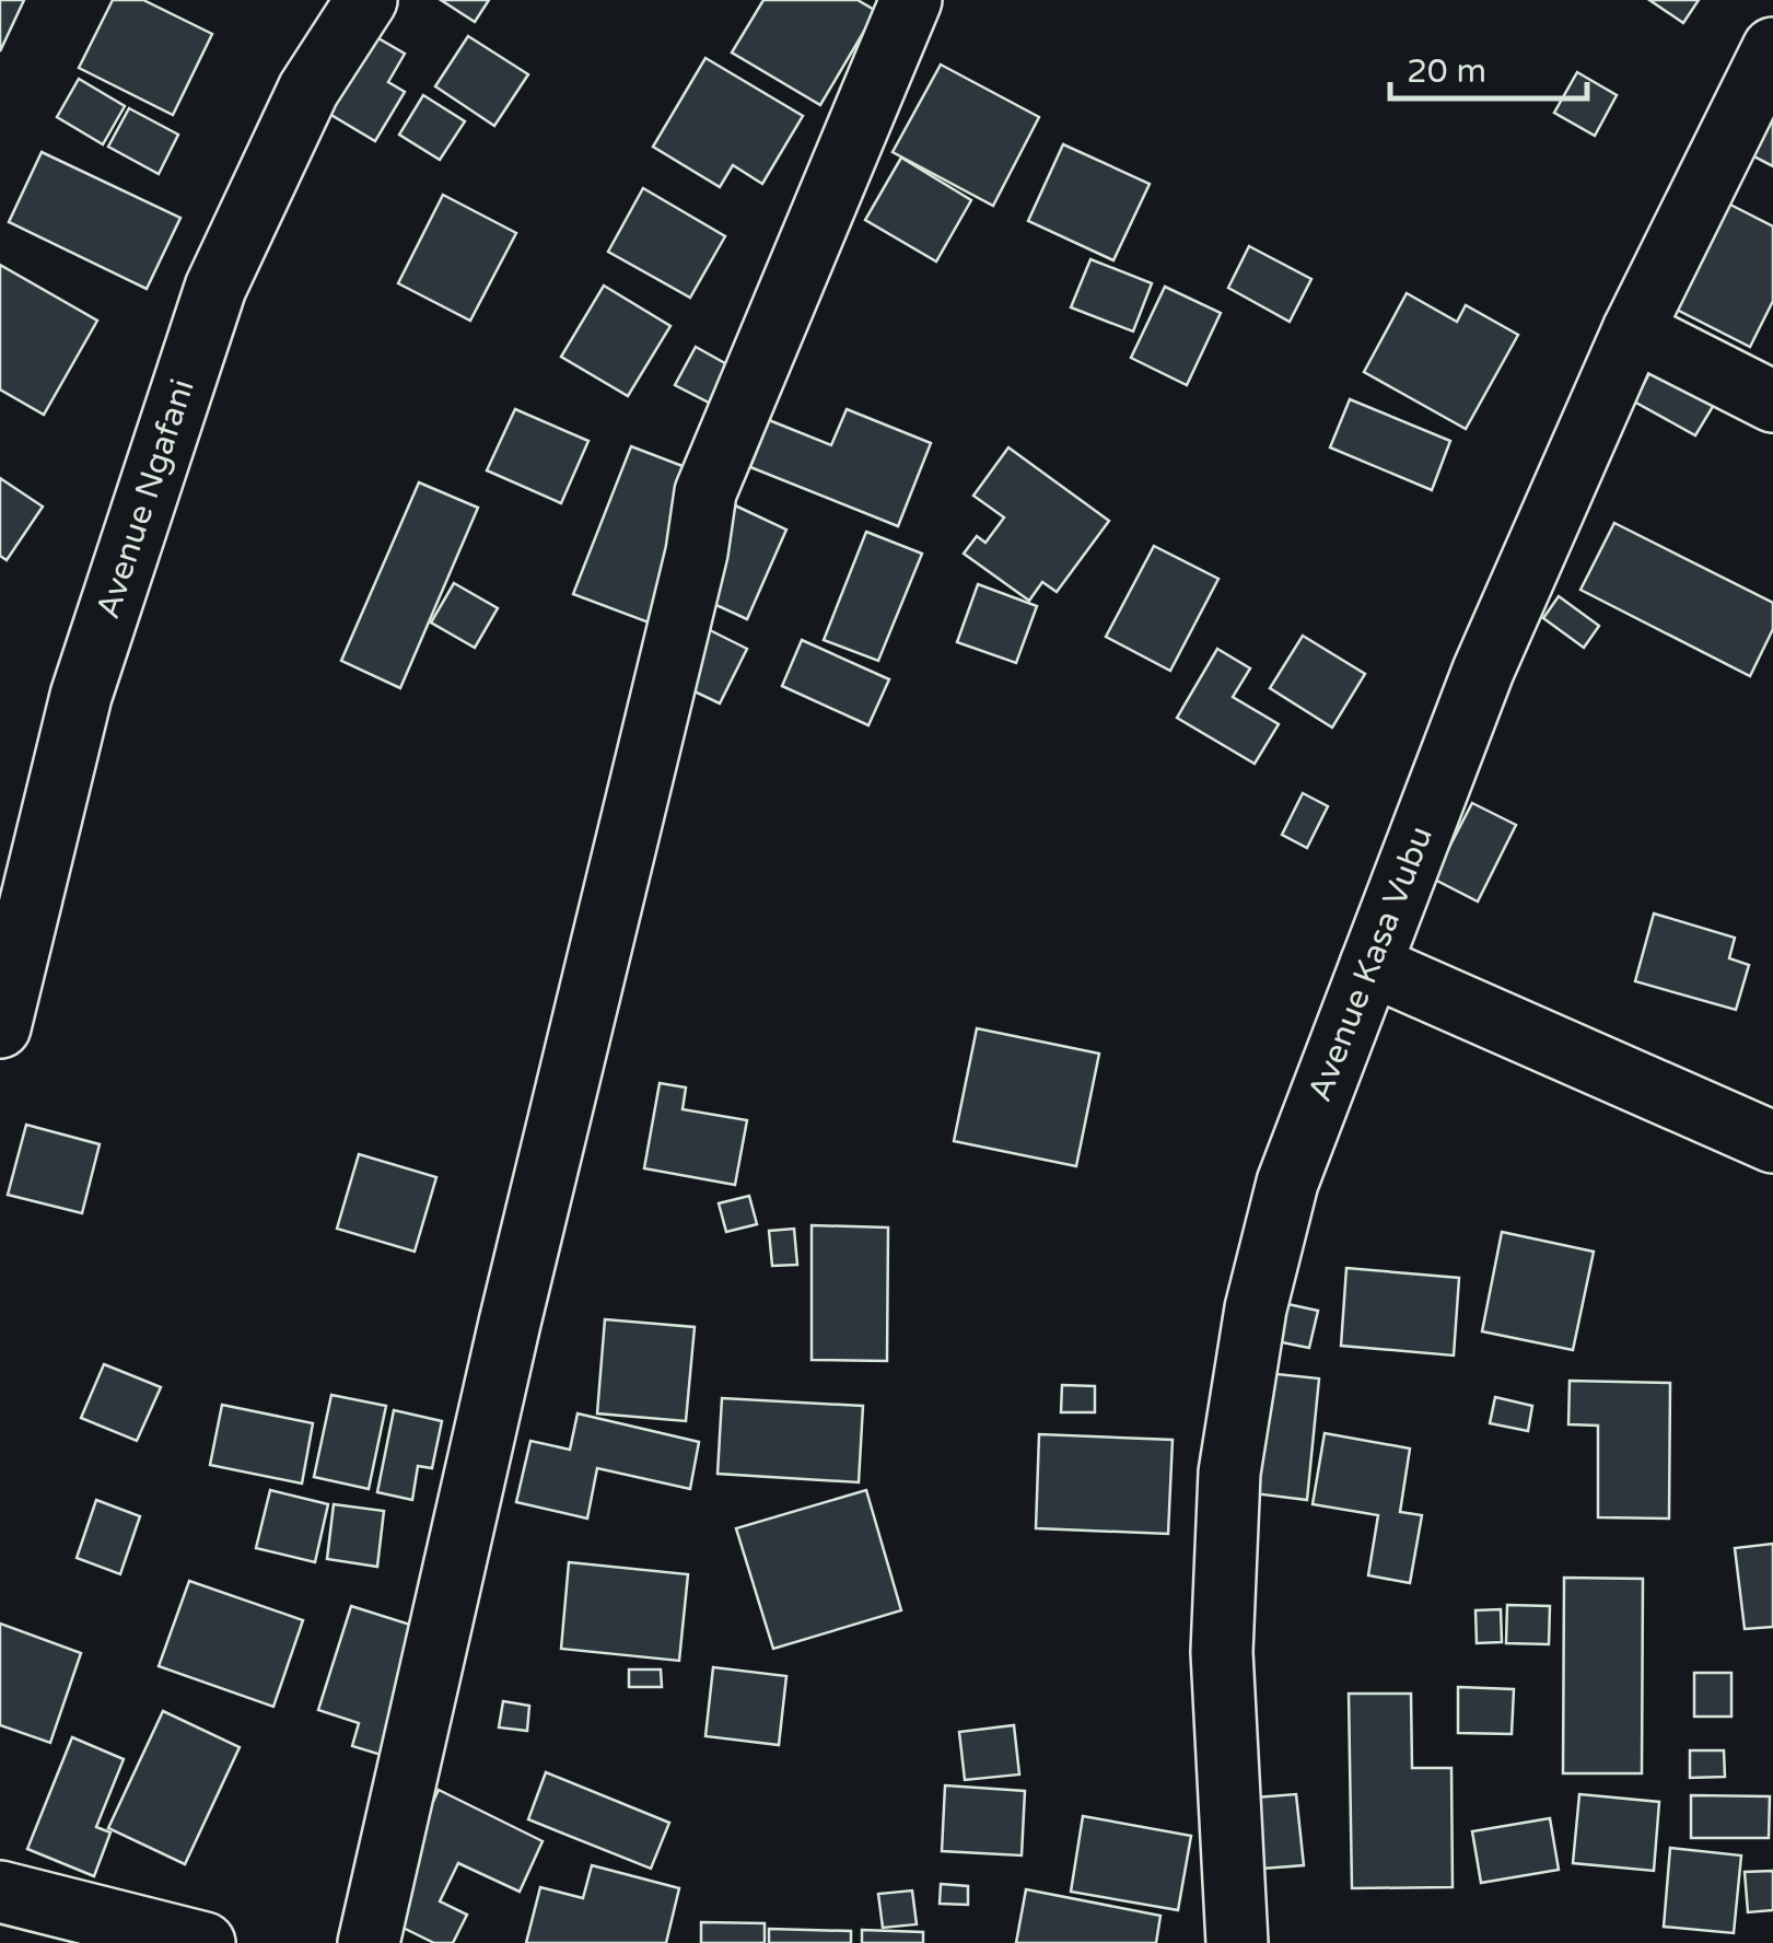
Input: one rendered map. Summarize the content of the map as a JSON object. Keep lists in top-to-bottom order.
{
  "streets": {
    "street": ["Avenue Ngafani", "Avenue Kasa Vubu"]
  },
  "scale_bar": "20 m"
}
